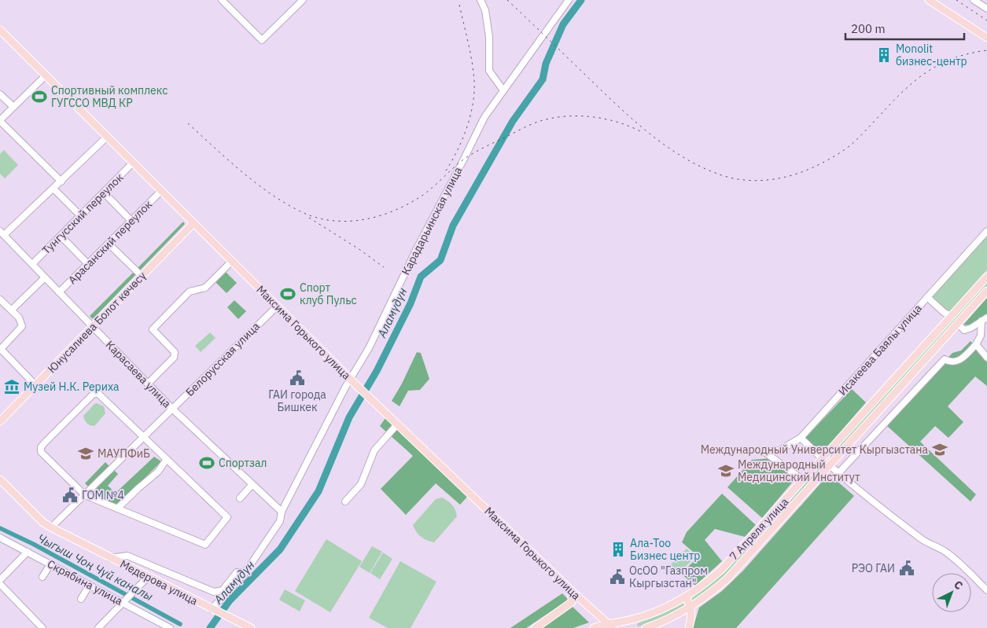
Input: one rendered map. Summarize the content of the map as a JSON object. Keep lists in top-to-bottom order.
{
  "streets": {
    "main road": [
      "Юнусалиева Болот көчөсү",
      "Максима Горького улица",
      "7 Апреля улица",
      "Медерова улица"
    ],
    "street": [
      "Тунгусский переулок",
      "Карадарьинская улица",
      "Арасанский переулок",
      "Исакеева Баялы улица",
      "Белорусская улица",
      "Карасаева улица",
      "Скрябина улица"
    ]
  },
  "crossings": [
    ["Тунгусский переулок", "Максима Горького улица"],
    ["Тунгусский переулок", "Карасаева улица"],
    ["Карадарьинская улица", "Максима Горького улица"],
    ["Карадарьинская улица", "Карасаева улица"],
    ["Карадарьинская улица", "Медерова улица"],
    ["Арасанский переулок", "Максима Горького улица"],
    ["Арасанский переулок", "Карасаева улица"],
    ["Юнусалиева Болот көчөсү", "Максима Горького улица"],
    ["Юнусалиева Болот көчөсү", "Карасаева улица"],
    ["Максима Горького улица", "Белорусская улица"],
    ["Максима Горького улица", "7 Апреля улица"],
    ["Исакеева Баялы улица", "7 Апреля улица"],
    ["Белорусская улица", "Карасаева улица"],
    ["Белорусская улица", "Медерова улица"]
  ],
  "water": ["Аламүдүн", "Чыгыш Чоң Чүй каналы"],
  "places": {
    "building": ["Monolit бизнес-центр", "Ала-Тоо Бизнес центр"],
    "sports": ["Спортивный комплекс ГУГССО МВД КР", "Спорт клуб Пульс", "Спортзал"],
    "public building": [
      "ГАИ города Бишкек",
      "ГОМ №4",
      "РЭО ГАИ",
      "ОсОО \"Газпром Кыргызстан\""
    ],
    "museum": ["Музей Н.К. Рериха"],
    "school or university": ["Международный Университет Кыргызстана", "МАУПФиБ", "Международный Медицинский Институт"]
  },
  "scale_bar": "200 m",
  "north": "top right"
}
